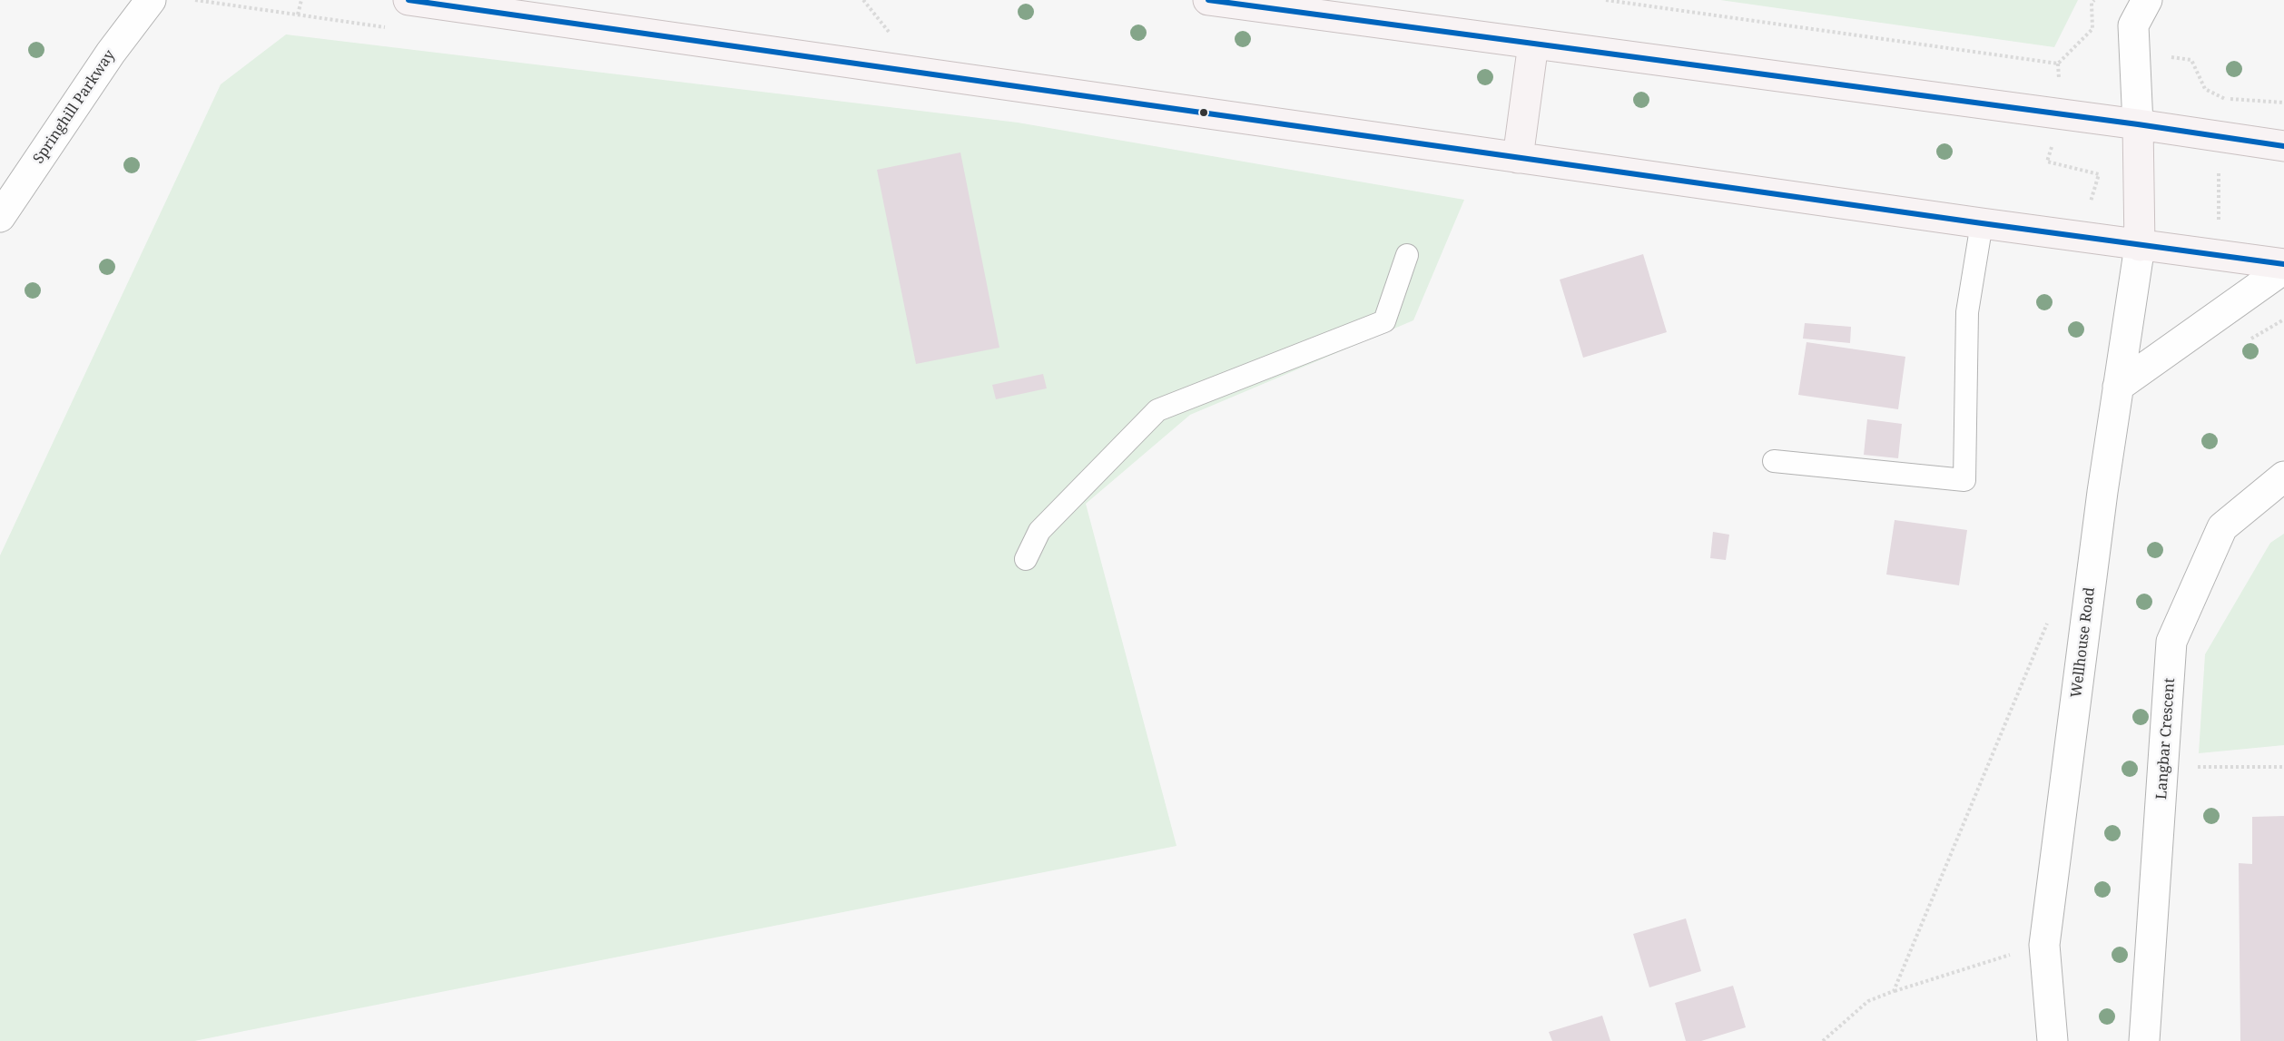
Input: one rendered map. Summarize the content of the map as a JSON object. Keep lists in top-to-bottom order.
{
  "streets": {
    "street": ["Springhill Parkway", "Wellhouse Road", "Langbar Crescent"]
  }
}
